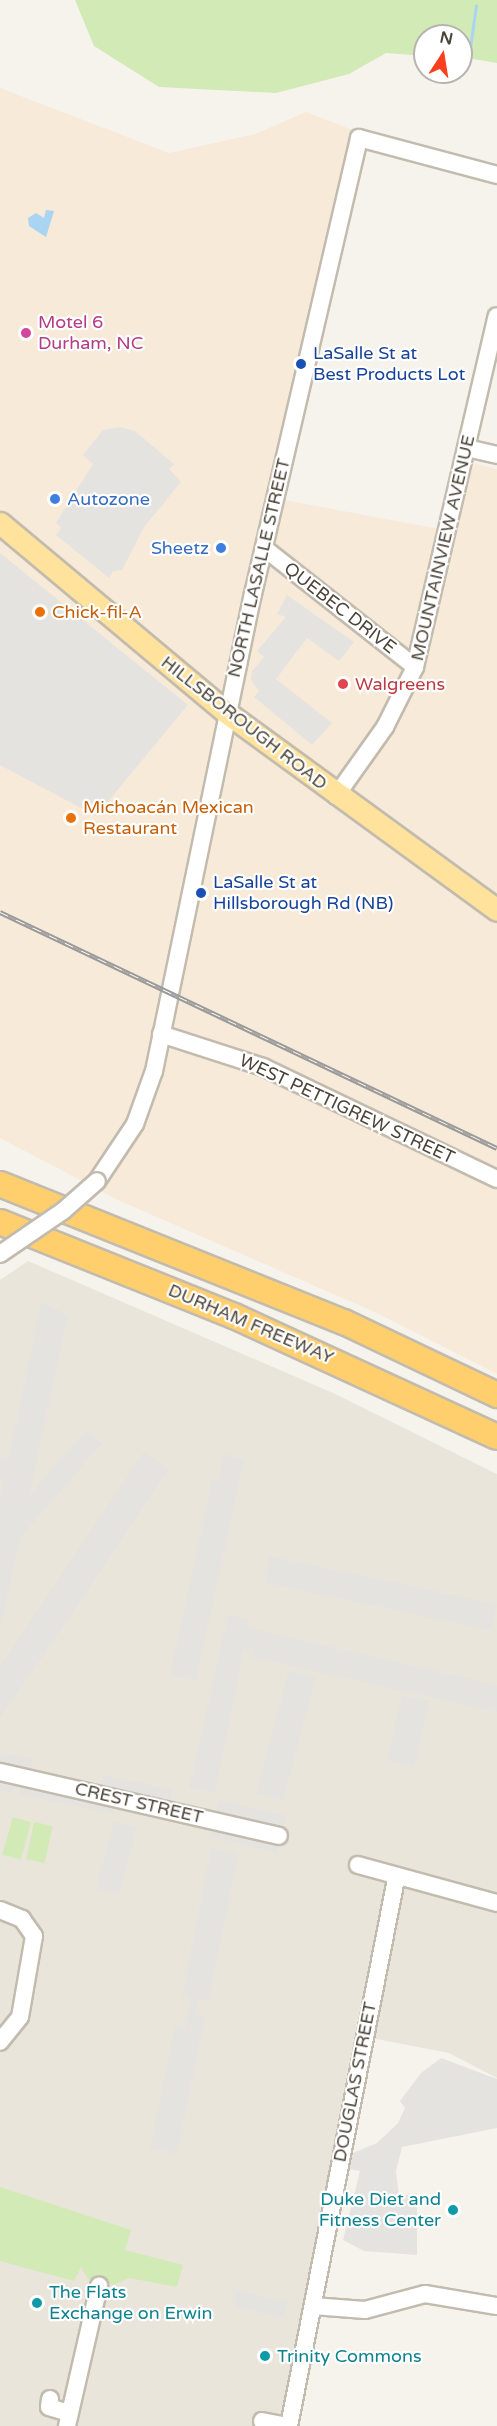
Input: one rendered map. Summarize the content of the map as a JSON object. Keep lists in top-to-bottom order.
{
  "streets": {
    "highway": ["DURHAM FREEWAY"],
    "main road": ["HILLSBOROUGH ROAD"],
    "street": [
      "MOUNTAINVIEW AVENUE",
      "NORTH LASALLE STREET",
      "QUEBEC DRIVE",
      "WEST PETTIGREW STREET",
      "CREST STREET",
      "DOUGLAS STREET"
    ]
  },
  "crossings": [
    ["MOUNTAINVIEW AVENUE", "QUEBEC DRIVE"],
    ["MOUNTAINVIEW AVENUE", "HILLSBOROUGH ROAD"],
    ["NORTH LASALLE STREET", "QUEBEC DRIVE"],
    ["NORTH LASALLE STREET", "HILLSBOROUGH ROAD"],
    ["NORTH LASALLE STREET", "WEST PETTIGREW STREET"]
  ],
  "places": [
    "Motel 6 Durham, NC",
    "LaSalle St at Best Products Lot",
    "Autozone",
    "Sheetz",
    "Chick-fil-A",
    "Walgreens",
    "Michoacán Mexican Restaurant",
    "LaSalle St at Hillsborough Rd (NB)",
    "Duke Diet and Fitness Center",
    "The Flats Exchange on Erwin",
    "Trinity Commons"
  ],
  "north": "top"
}
